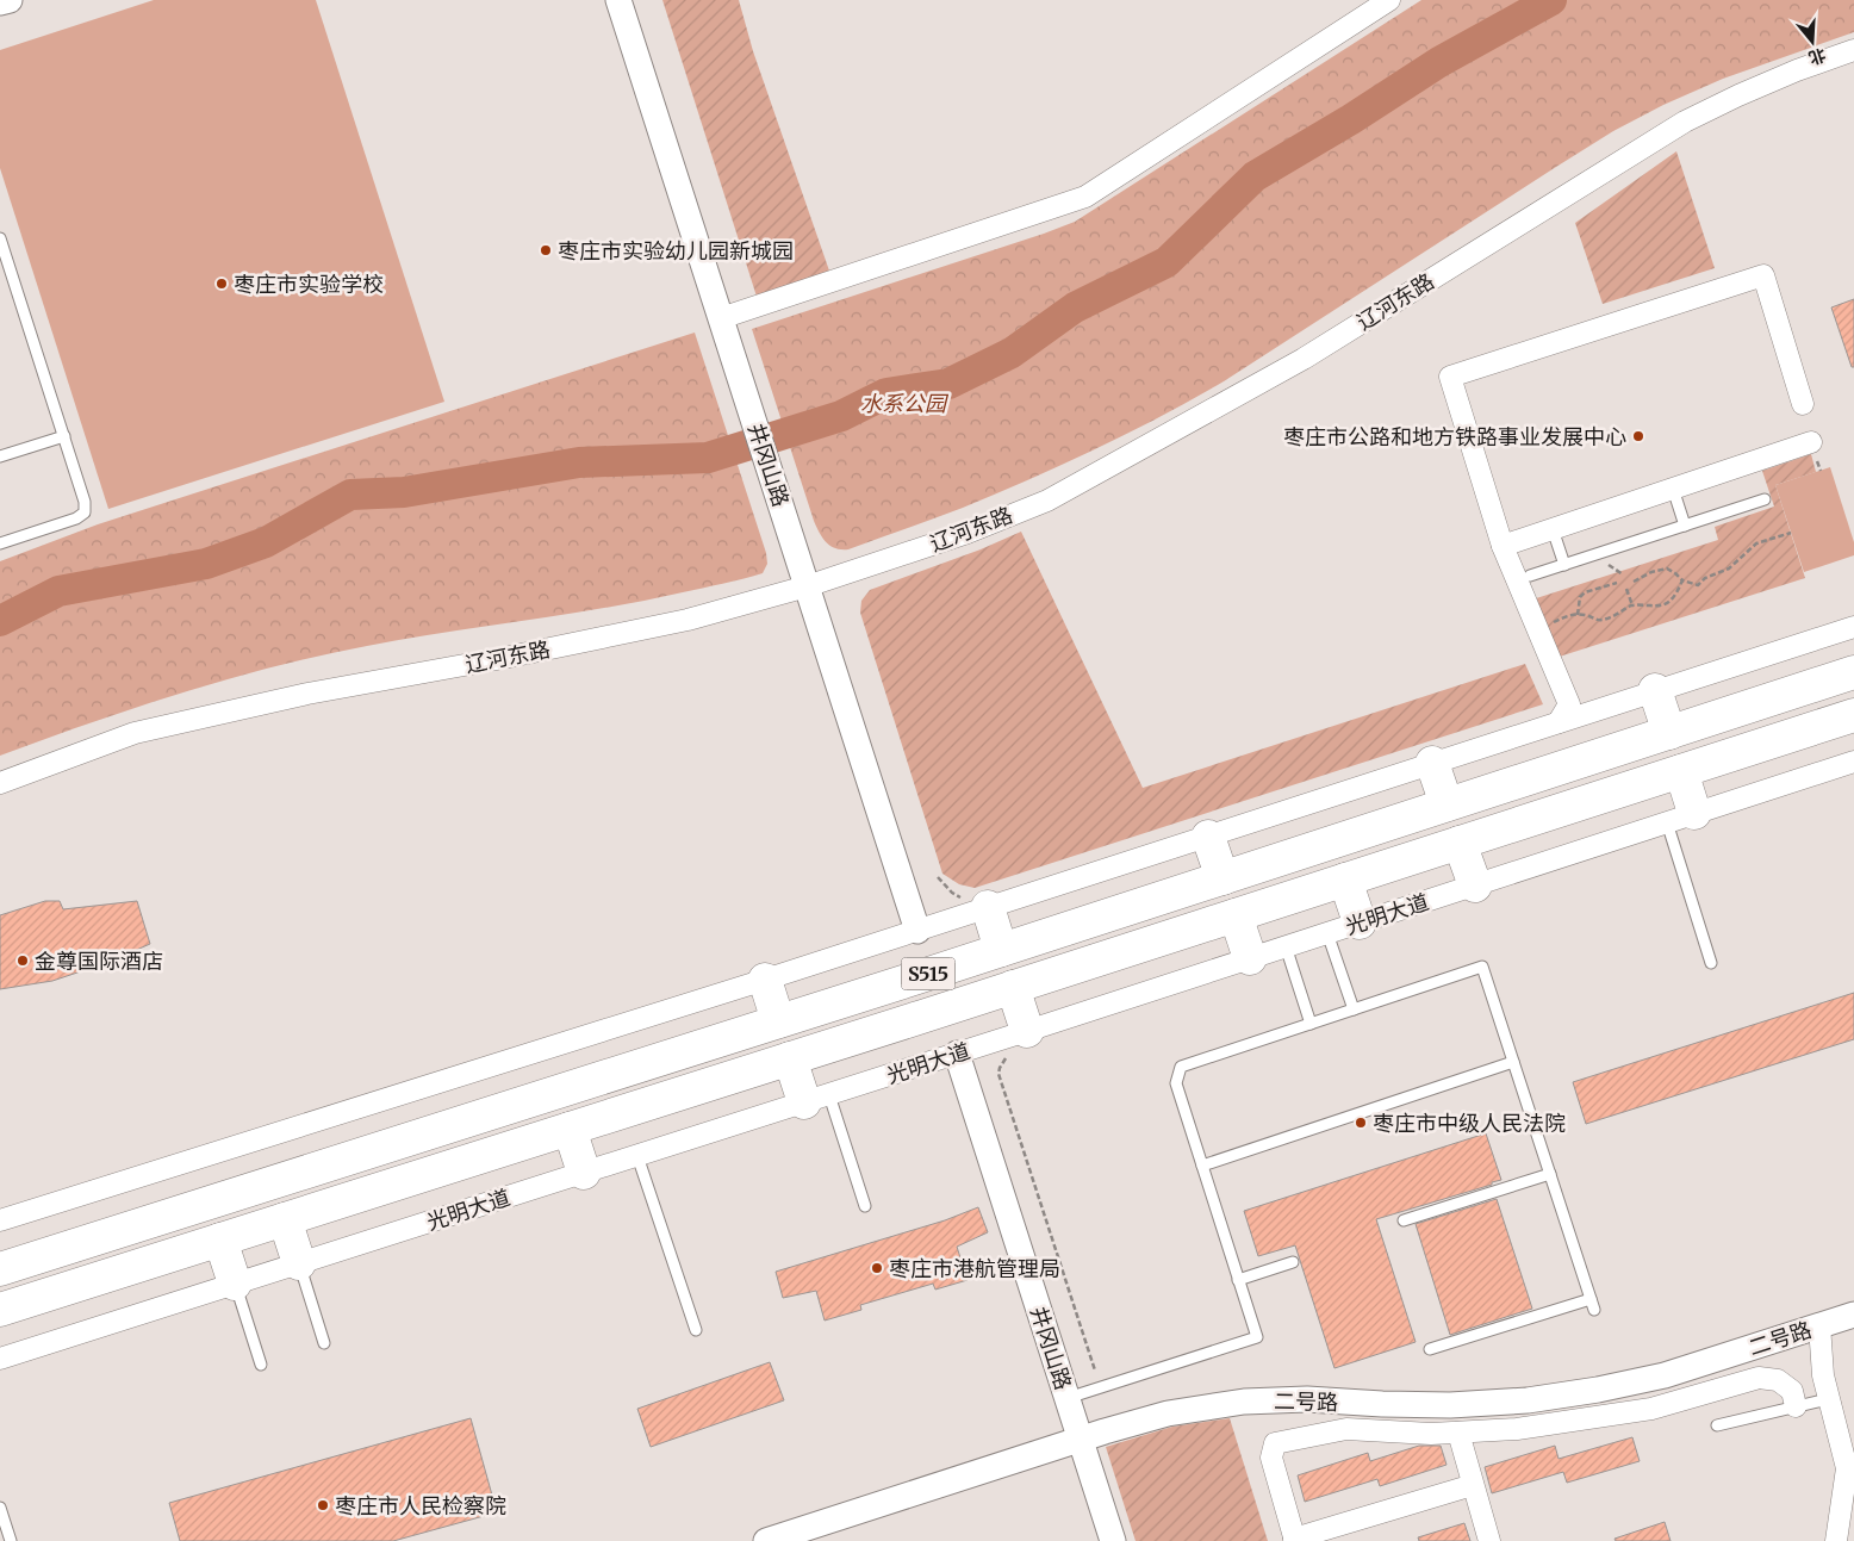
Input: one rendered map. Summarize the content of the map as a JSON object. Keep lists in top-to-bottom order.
{
  "streets": {
    "main road": ["S515"],
    "street": [
      "辽河东路",
      "井冈山路",
      "光明大道",
      "二号路"
    ]
  },
  "crossings": [
    ["辽河东路", "井冈山路"],
    ["井冈山路", "光明大道"],
    ["井冈山路", "S515"],
    ["井冈山路", "二号路"]
  ],
  "parks": ["水系公园"],
  "places": [
    "枣庄市实验幼儿园新城园",
    "枣庄市实验学校",
    "枣庄市公路和地方铁路事业发展中心",
    "金尊国际酒店",
    "枣庄市中级人民法院",
    "枣庄市港航管理局",
    "枣庄市人民检察院"
  ],
  "north": "bottom"
}
